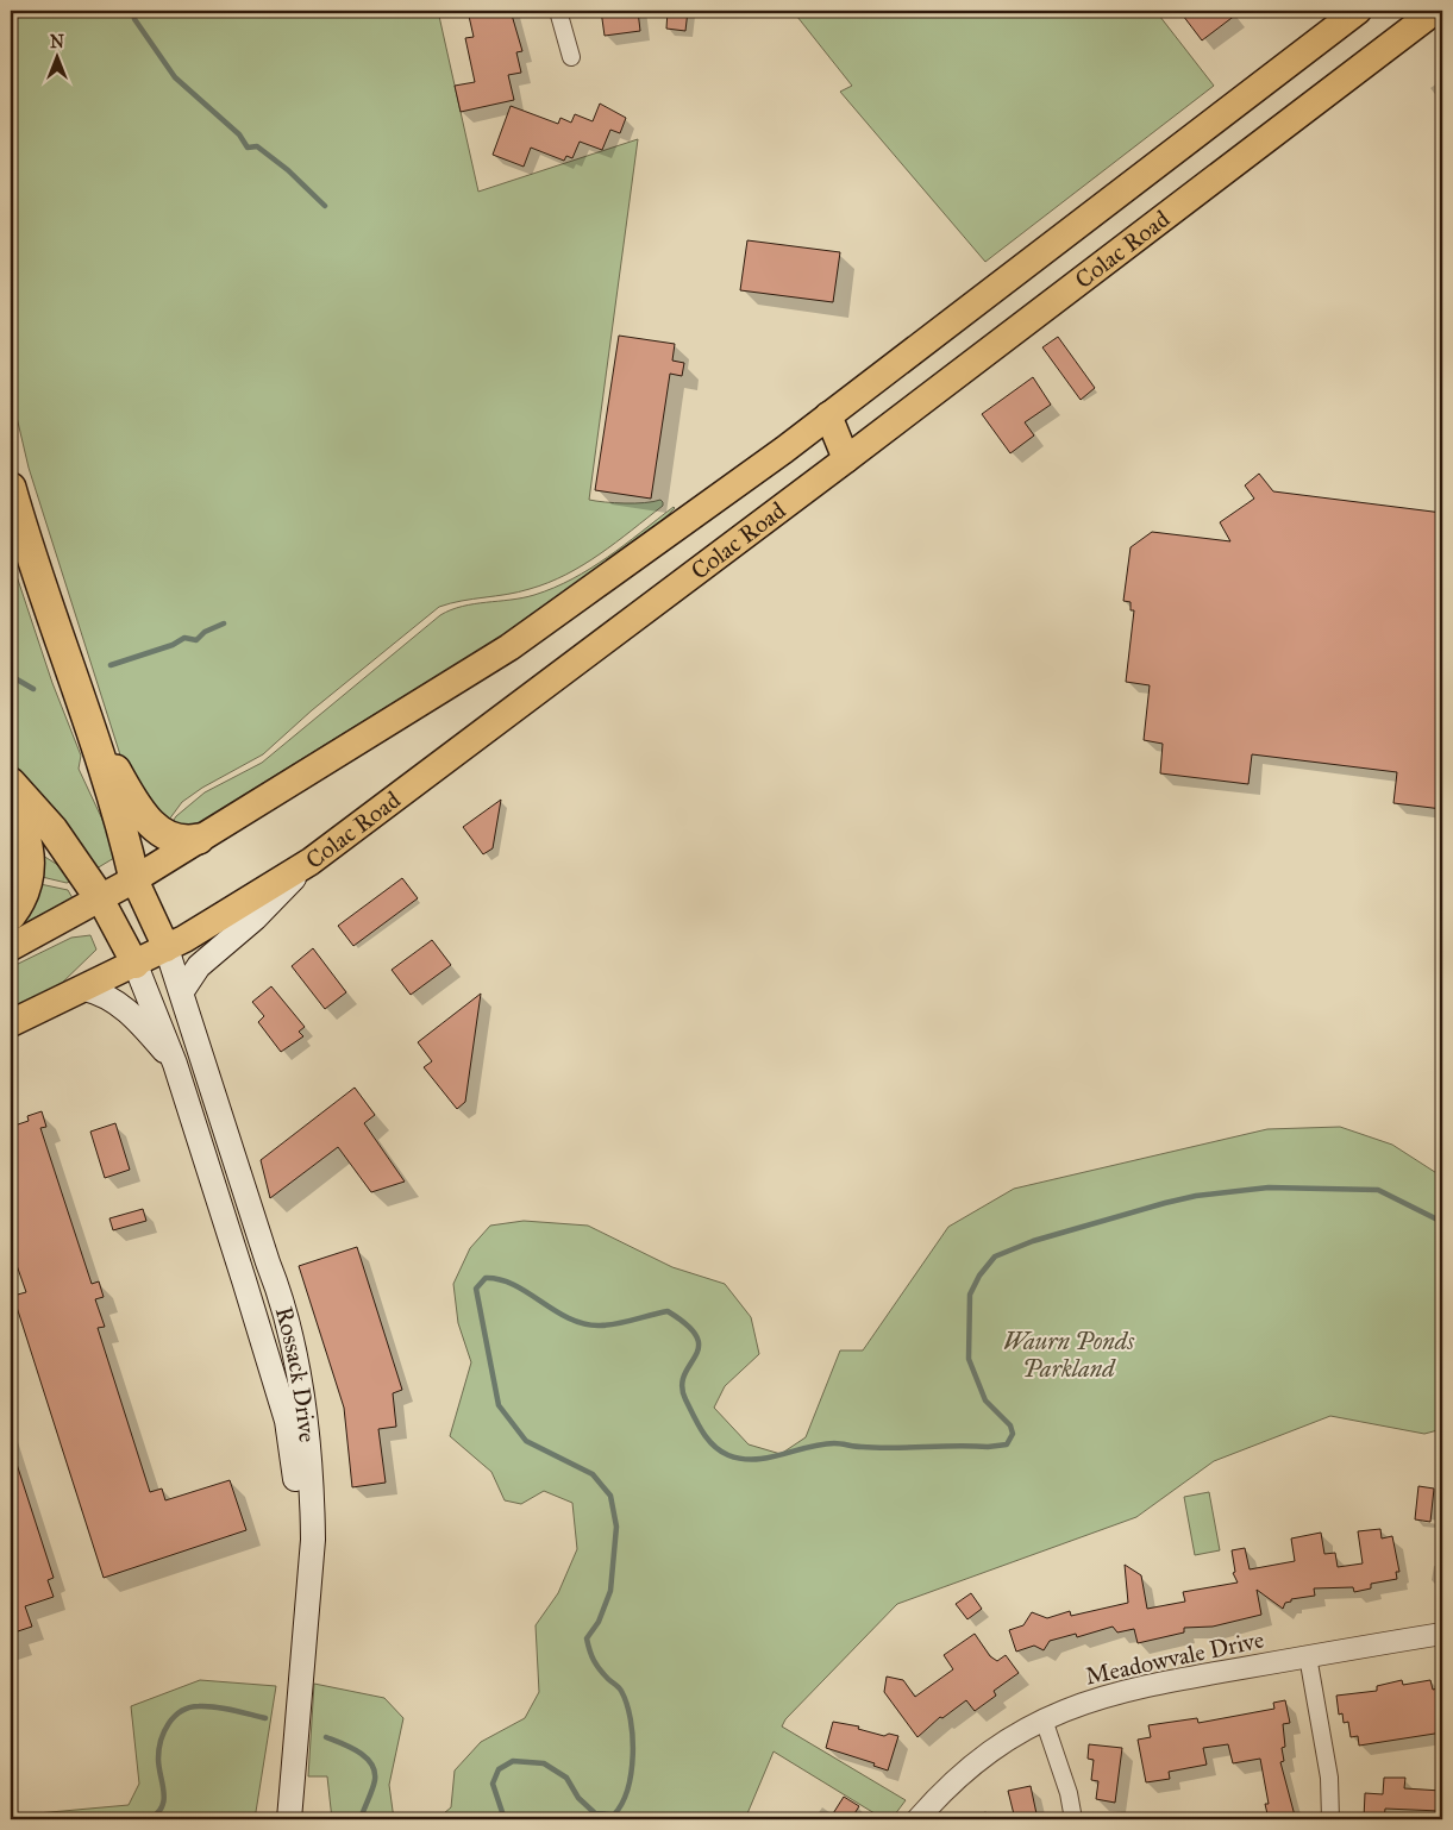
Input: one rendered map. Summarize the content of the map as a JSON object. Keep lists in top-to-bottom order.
{
  "streets": {
    "highway": ["Colac Road"],
    "main road": ["Rossack Drive"],
    "street": ["Meadowvale Drive"]
  },
  "crossings": [
    ["Colac Road", "Rossack Drive"]
  ],
  "parks": ["Waurn Ponds Parkland"],
  "north": "top"
}
